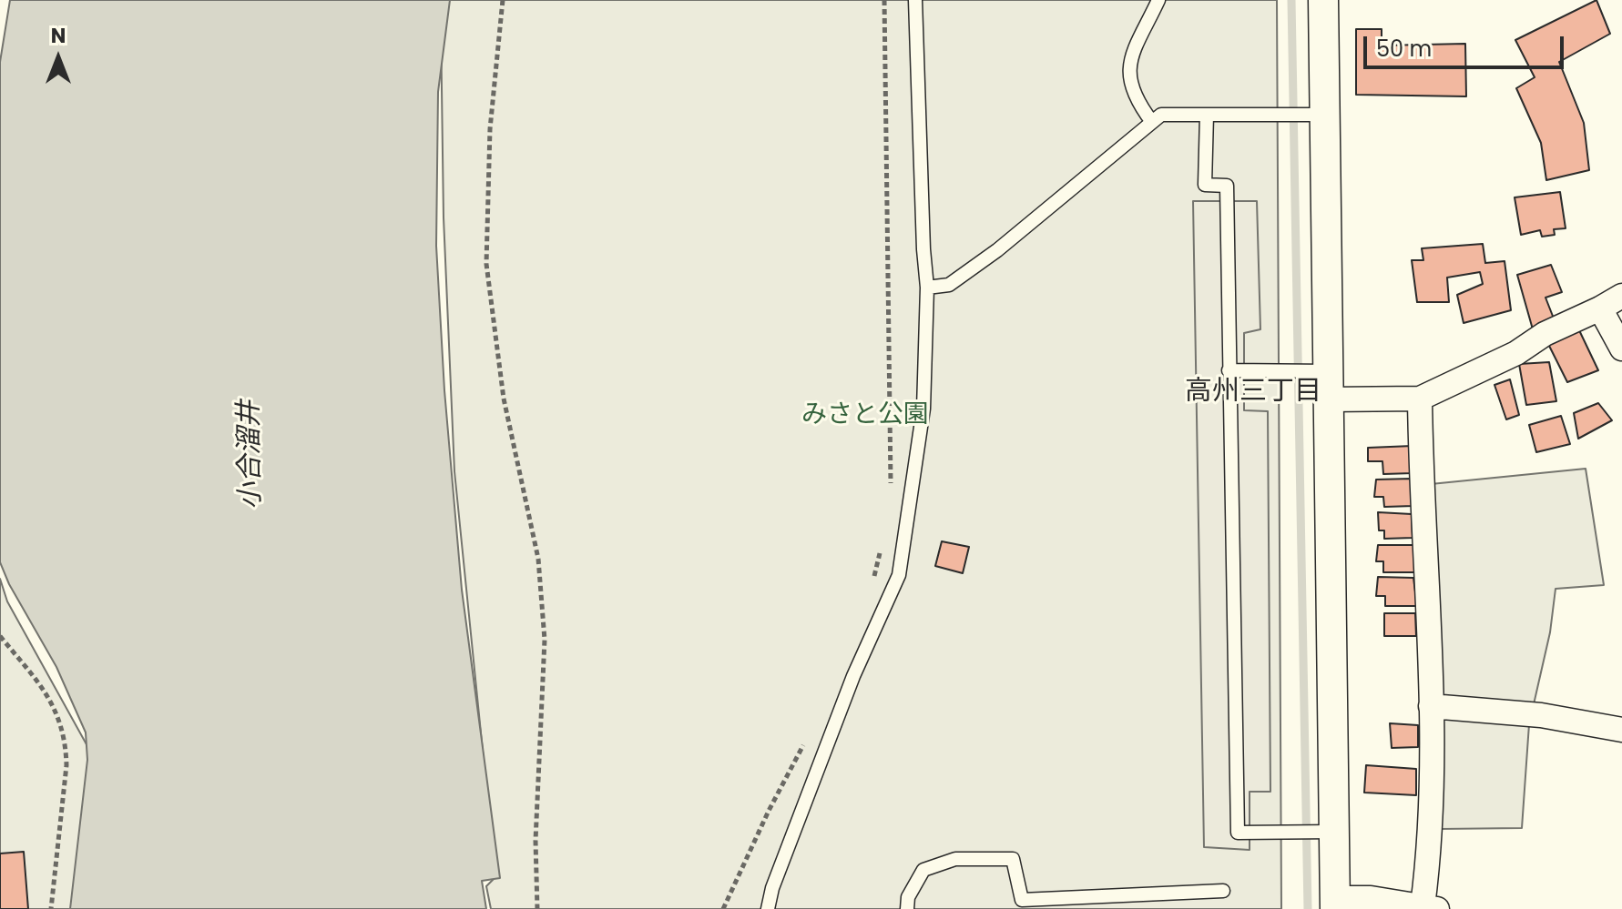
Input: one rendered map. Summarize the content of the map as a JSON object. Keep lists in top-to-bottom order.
{
  "districts": ["高州三丁目"],
  "water": ["小合溜井"],
  "parks": ["みさと公園"],
  "scale_bar": "50 m",
  "north": "top"
}
